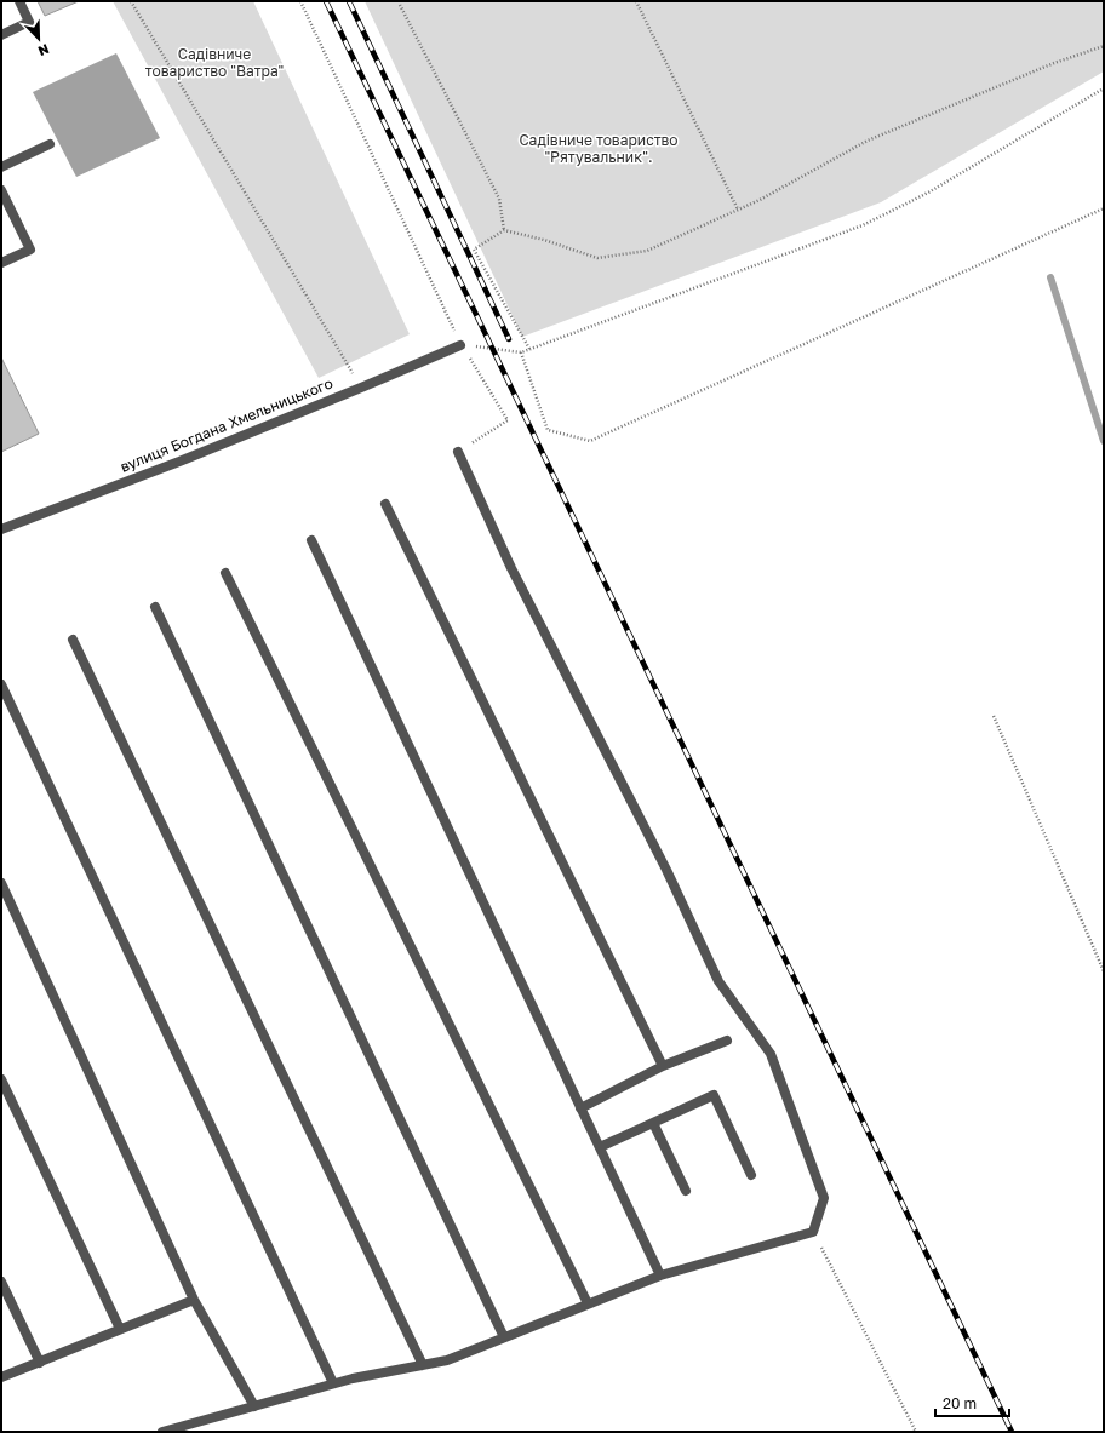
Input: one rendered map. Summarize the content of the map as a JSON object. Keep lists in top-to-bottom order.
{
  "streets": {
    "lane": ["вулиця Богдана Хмельницького"]
  },
  "parks": ["Садівниче товариство \"Ватра\"", "Садівниче товариство \"Рятувальник\"."],
  "scale_bar": "20 m",
  "north": "bottom right"
}
